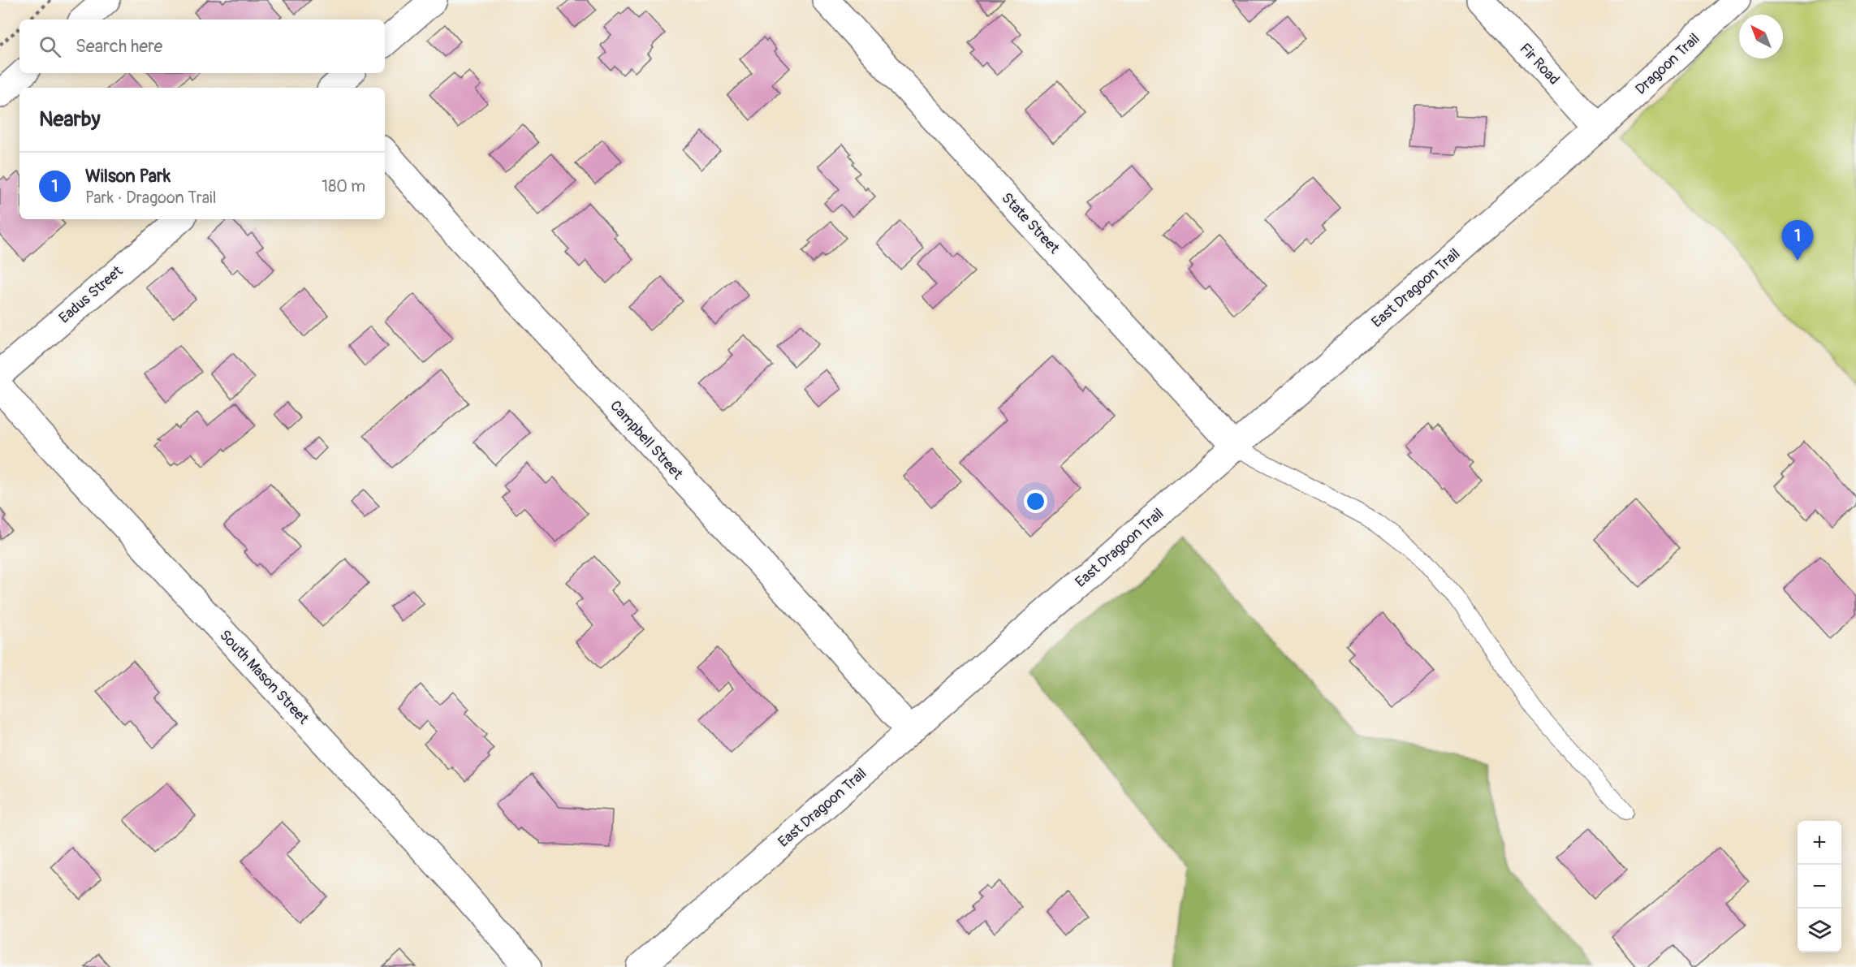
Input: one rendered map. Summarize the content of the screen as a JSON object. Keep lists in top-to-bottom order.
{
  "streets": {
    "street": [
      "Fir Road",
      "Dragoon Trail",
      "State Street",
      "East Dragoon Trail",
      "Eadus Street",
      "Campbell Street",
      "South Mason Street"
    ]
  },
  "crossings": [
    ["Fir Road", "Dragoon Trail"],
    ["Fir Road", "East Dragoon Trail"],
    ["Dragoon Trail", "East Dragoon Trail"],
    ["State Street", "East Dragoon Trail"],
    ["East Dragoon Trail", "Campbell Street"]
  ],
  "north": "top left",
  "page": {
    "search": "Search here",
    "heading": "Nearby",
    "list": [
      {
        "mark": "1",
        "name": "Wilson Park",
        "note": "Park · Dragoon Trail",
        "value": "180 m"
      }
    ],
    "pins": "1",
    "map_buttons": ["+", "−"]
  }
}
